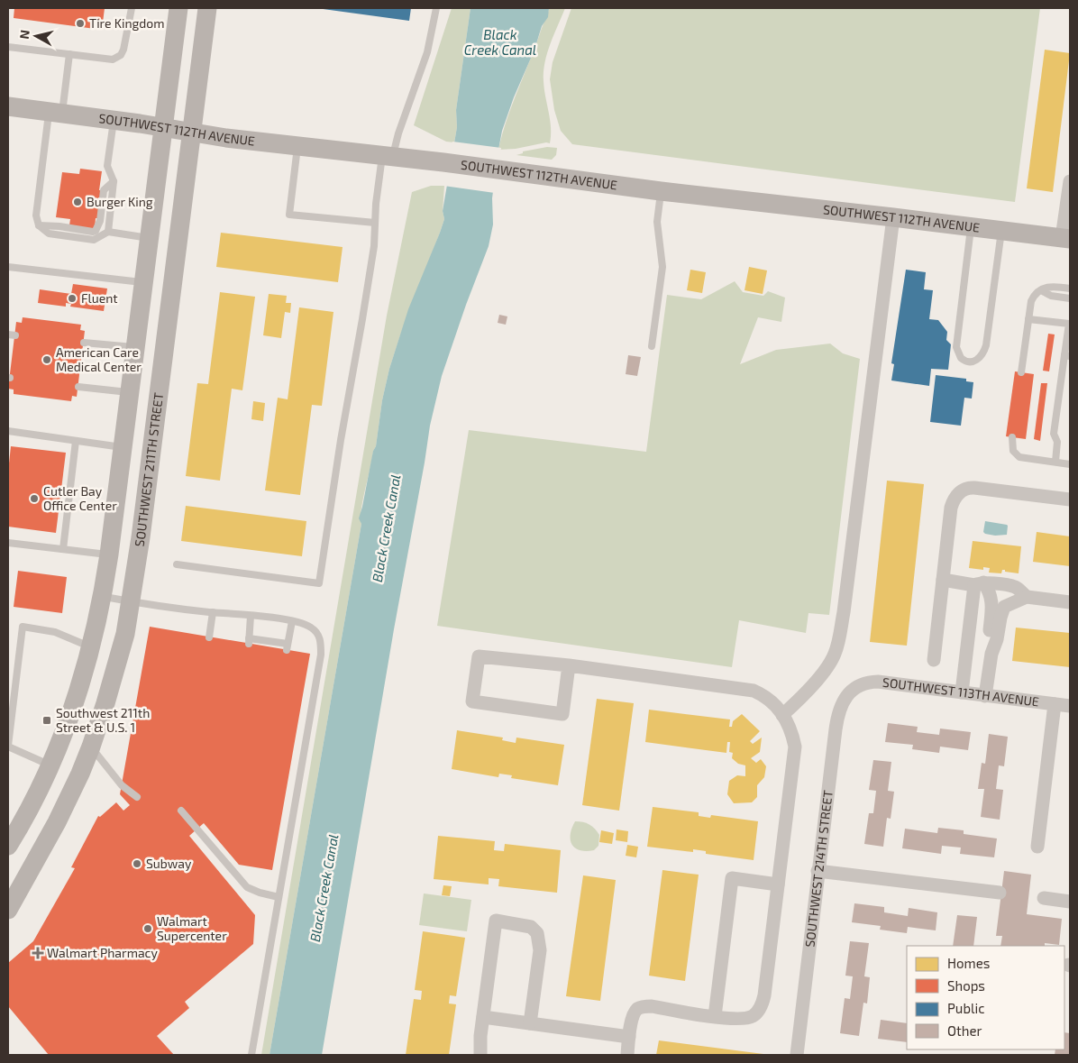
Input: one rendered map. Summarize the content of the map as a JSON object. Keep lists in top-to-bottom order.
{
  "streets": {
    "main road": ["SOUTHWEST 112TH AVENUE", "SOUTHWEST 211TH STREET"],
    "street": ["SOUTHWEST 113TH AVENUE", "SOUTHWEST 214TH STREET"]
  },
  "crossings": [
    ["SOUTHWEST 112TH AVENUE", "SOUTHWEST 211TH STREET"],
    ["SOUTHWEST 113TH AVENUE", "SOUTHWEST 214TH STREET"]
  ],
  "water": ["Black Creek Canal"],
  "places": {
    "other": [
      "Tire Kingdom",
      "Burger King",
      "Fluent",
      "American Care Medical Center",
      "Cutler Bay Office Center",
      "Subway",
      "Walmart Supercenter"
    ],
    "transit": ["Southwest 211th Street & U.S. 1"],
    "health": ["Walmart Pharmacy"]
  },
  "legend": [
    "Homes",
    "Shops",
    "Public",
    "Other"
  ],
  "north": "left"
}
